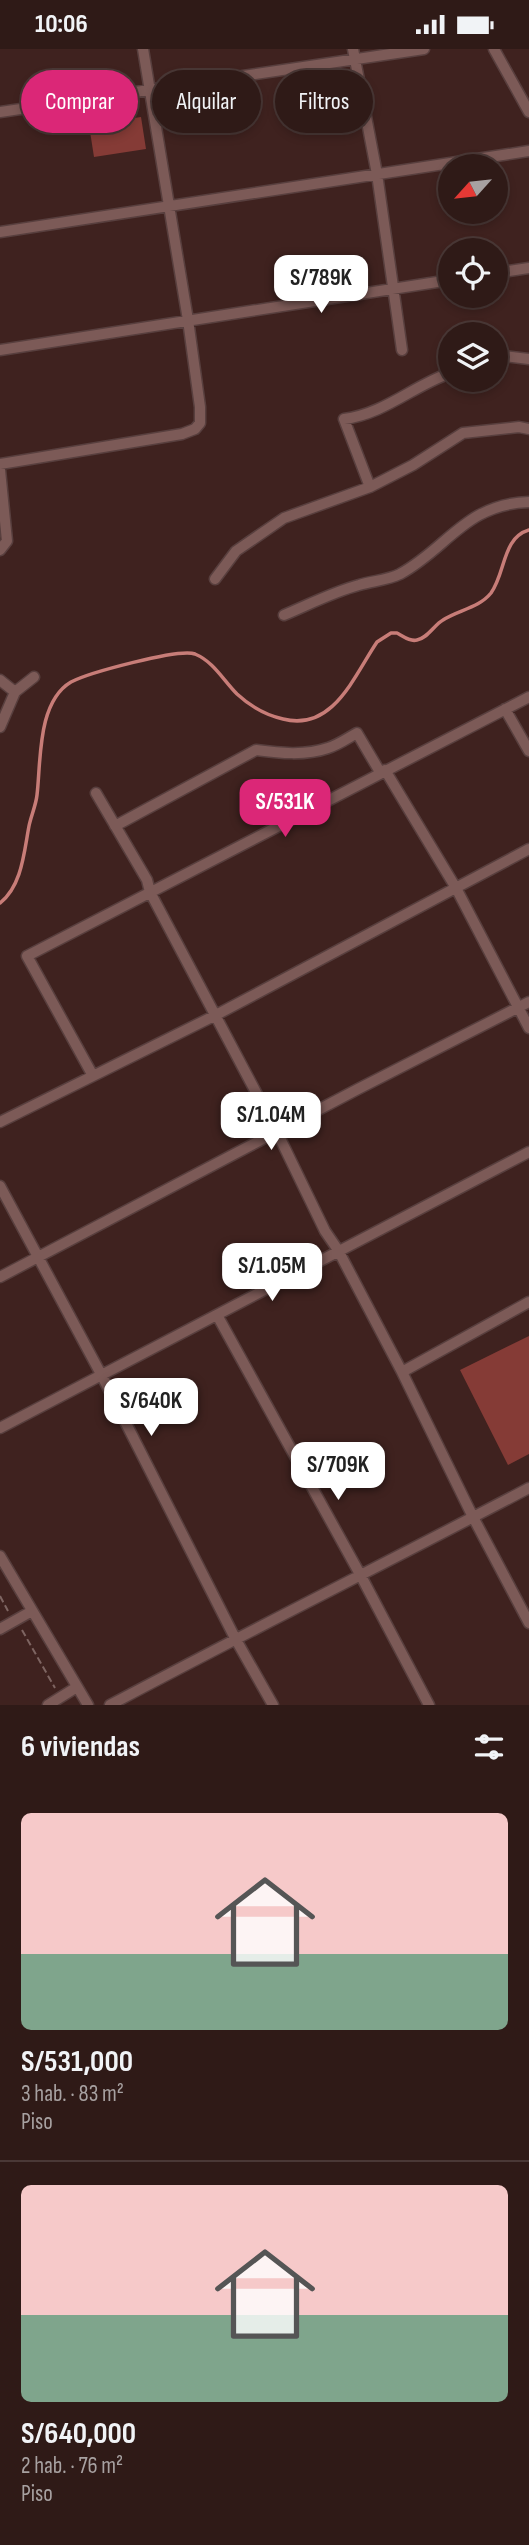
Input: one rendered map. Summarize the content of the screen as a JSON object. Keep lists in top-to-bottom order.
{
  "north": "bottom left",
  "page": {
    "status": "10:06",
    "chip": ["Comprar", "Alquilar", "Filtros"],
    "price": [
      "S/789K",
      "S/531K",
      "S/1.04M",
      "S/1.05M",
      "S/640K",
      "S/709K"
    ],
    "heading": "6 viviendas",
    "list": [
      {
        "name": "S/531,000",
        "note": "3 hab. · 83 m² · Piso"
      },
      {
        "name": "S/640,000",
        "note": "2 hab. · 76 m² · Piso"
      }
    ]
  }
}
